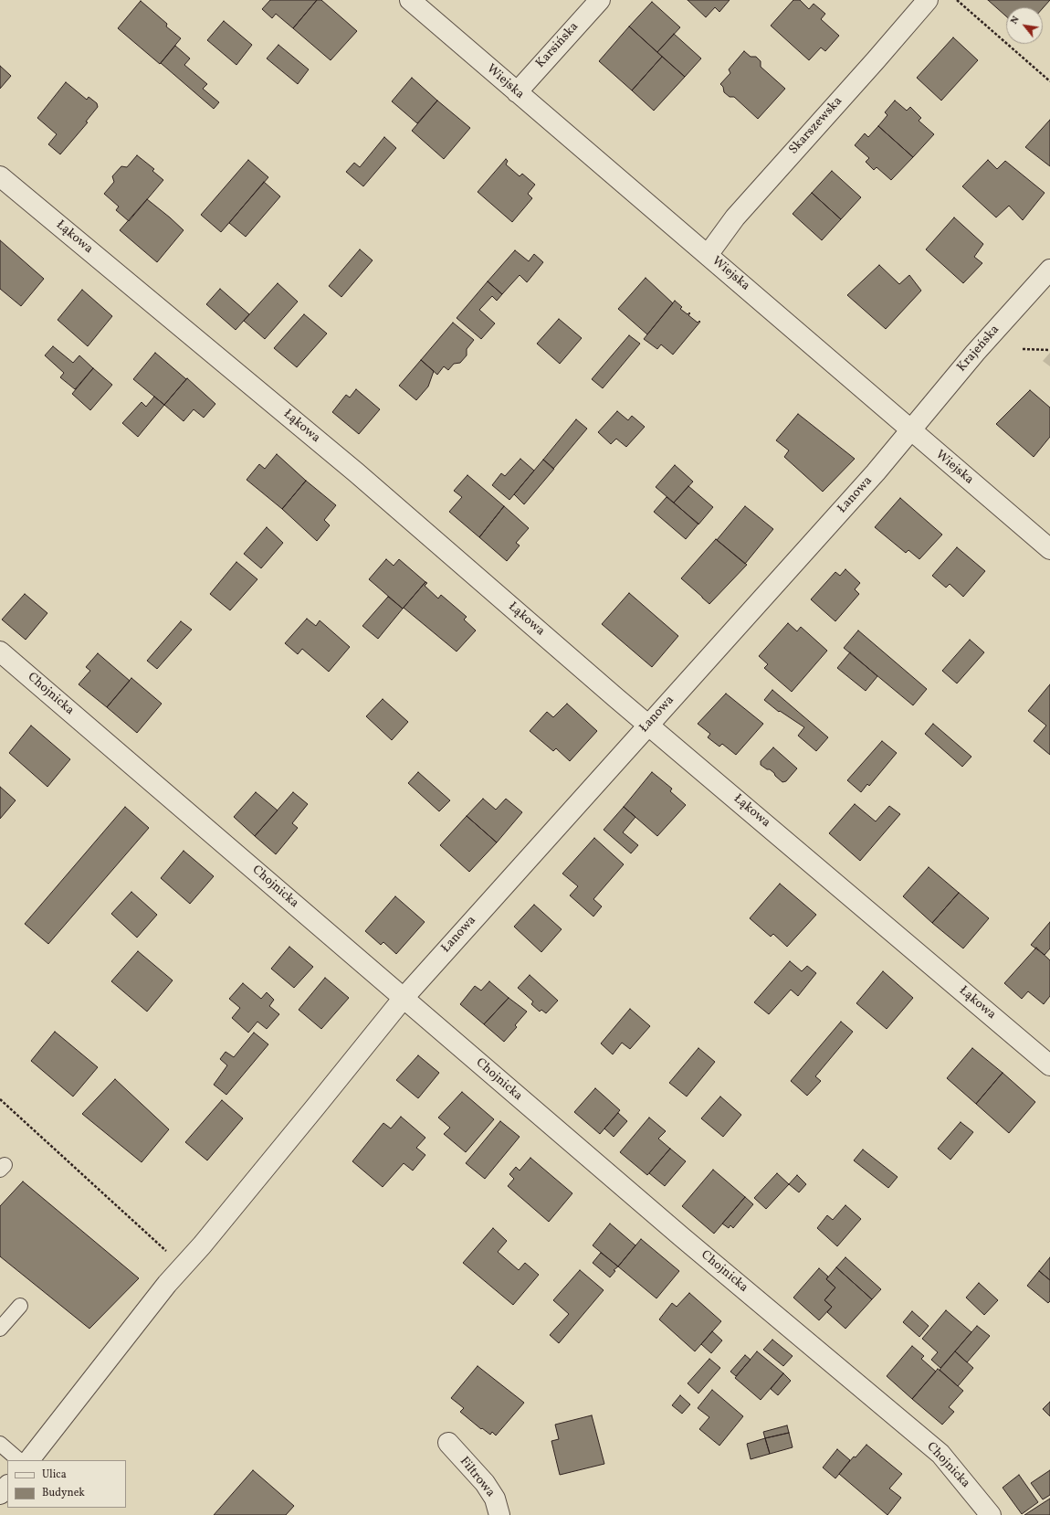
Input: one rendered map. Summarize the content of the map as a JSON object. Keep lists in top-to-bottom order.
{
  "streets": {
    "street": [
      "Karsińska",
      "Wiejska",
      "Skarszewska",
      "Łąkowa",
      "Krajeńska",
      "Łanowa",
      "Chojnicka",
      "Filtrowa"
    ]
  },
  "crossings": [
    ["Karsińska", "Wiejska"],
    ["Wiejska", "Skarszewska"],
    ["Wiejska", "Krajeńska"],
    ["Wiejska", "Łanowa"],
    ["Łąkowa", "Łanowa"],
    ["Krajeńska", "Łanowa"],
    ["Łanowa", "Chojnicka"]
  ],
  "legend": ["Ulica", "Budynek"],
  "north": "top left"
}
